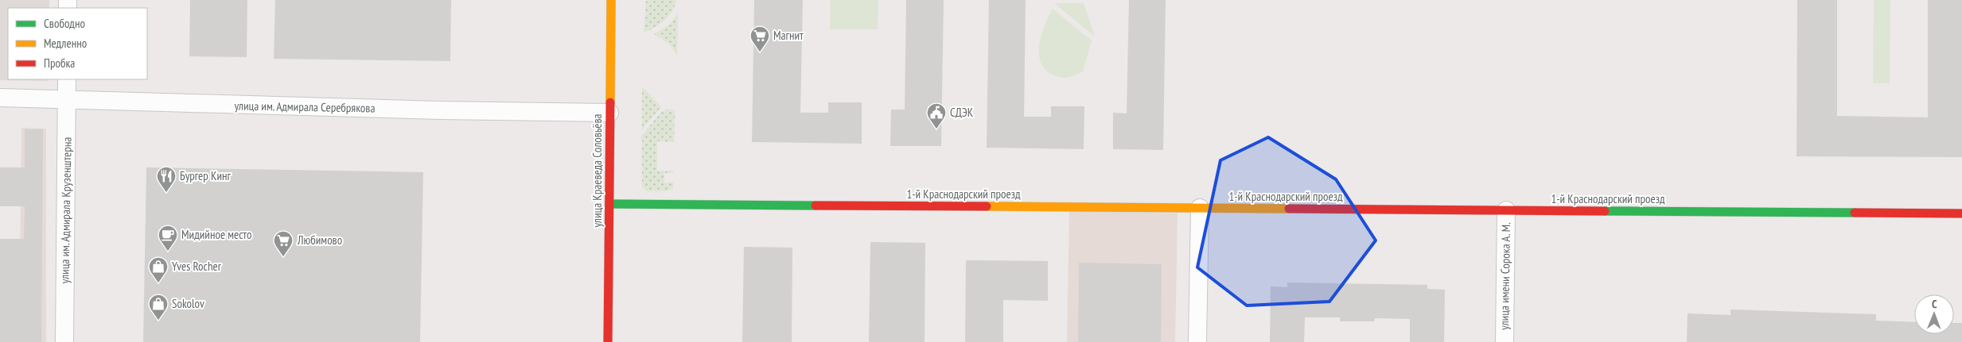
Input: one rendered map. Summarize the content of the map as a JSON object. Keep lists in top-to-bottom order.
{
  "streets": {
    "street": [
      "улица им. Адмирала Серебрякова",
      "улица Краеведа Соловьёва",
      "1-й Краснодарский проезд",
      "улица им. Адмирала Крузенштерна",
      "улица имени Сорока А. М."
    ]
  },
  "crossings": [
    ["улица им. Адмирала Серебрякова", "улица Краеведа Соловьёва"],
    ["улица им. Адмирала Серебрякова", "улица им. Адмирала Крузенштерна"],
    ["улица Краеведа Соловьёва", "1-й Краснодарский проезд"],
    ["1-й Краснодарский проезд", "улица имени Сорока А. М."]
  ],
  "places": {
    "supermarket": ["Магнит", "Любимово"],
    "public building": ["СДЭК"],
    "restaurant": ["Бургер Кинг"],
    "cafe": ["Мидийное место"],
    "shop": ["Yves Rocher", "Sokolov"]
  },
  "legend": ["Свободно", "Медленно", "Пробка"],
  "north": "top"
}
